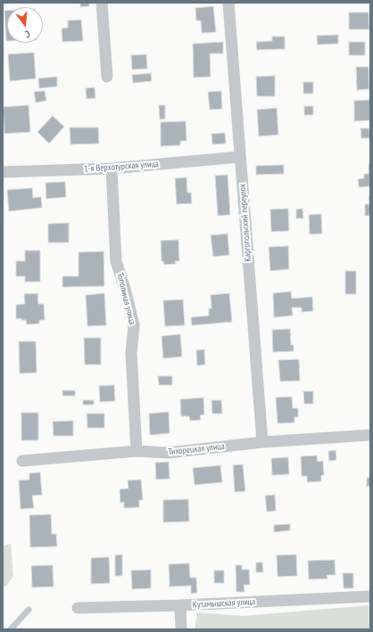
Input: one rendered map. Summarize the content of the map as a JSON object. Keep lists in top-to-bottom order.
{
  "streets": {
    "street": [
      "1-я Верхотурская улица",
      "Каргопольский переулок",
      "Тополиная улица",
      "Тихорецкая улица",
      "Кутамышская улица"
    ]
  },
  "crossings": [
    ["1-я Верхотурская улица", "Каргопольский переулок"],
    ["1-я Верхотурская улица", "Тополиная улица"],
    ["Каргопольский переулок", "Тихорецкая улица"],
    ["Тополиная улица", "Тихорецкая улица"]
  ],
  "north": "bottom"
}
